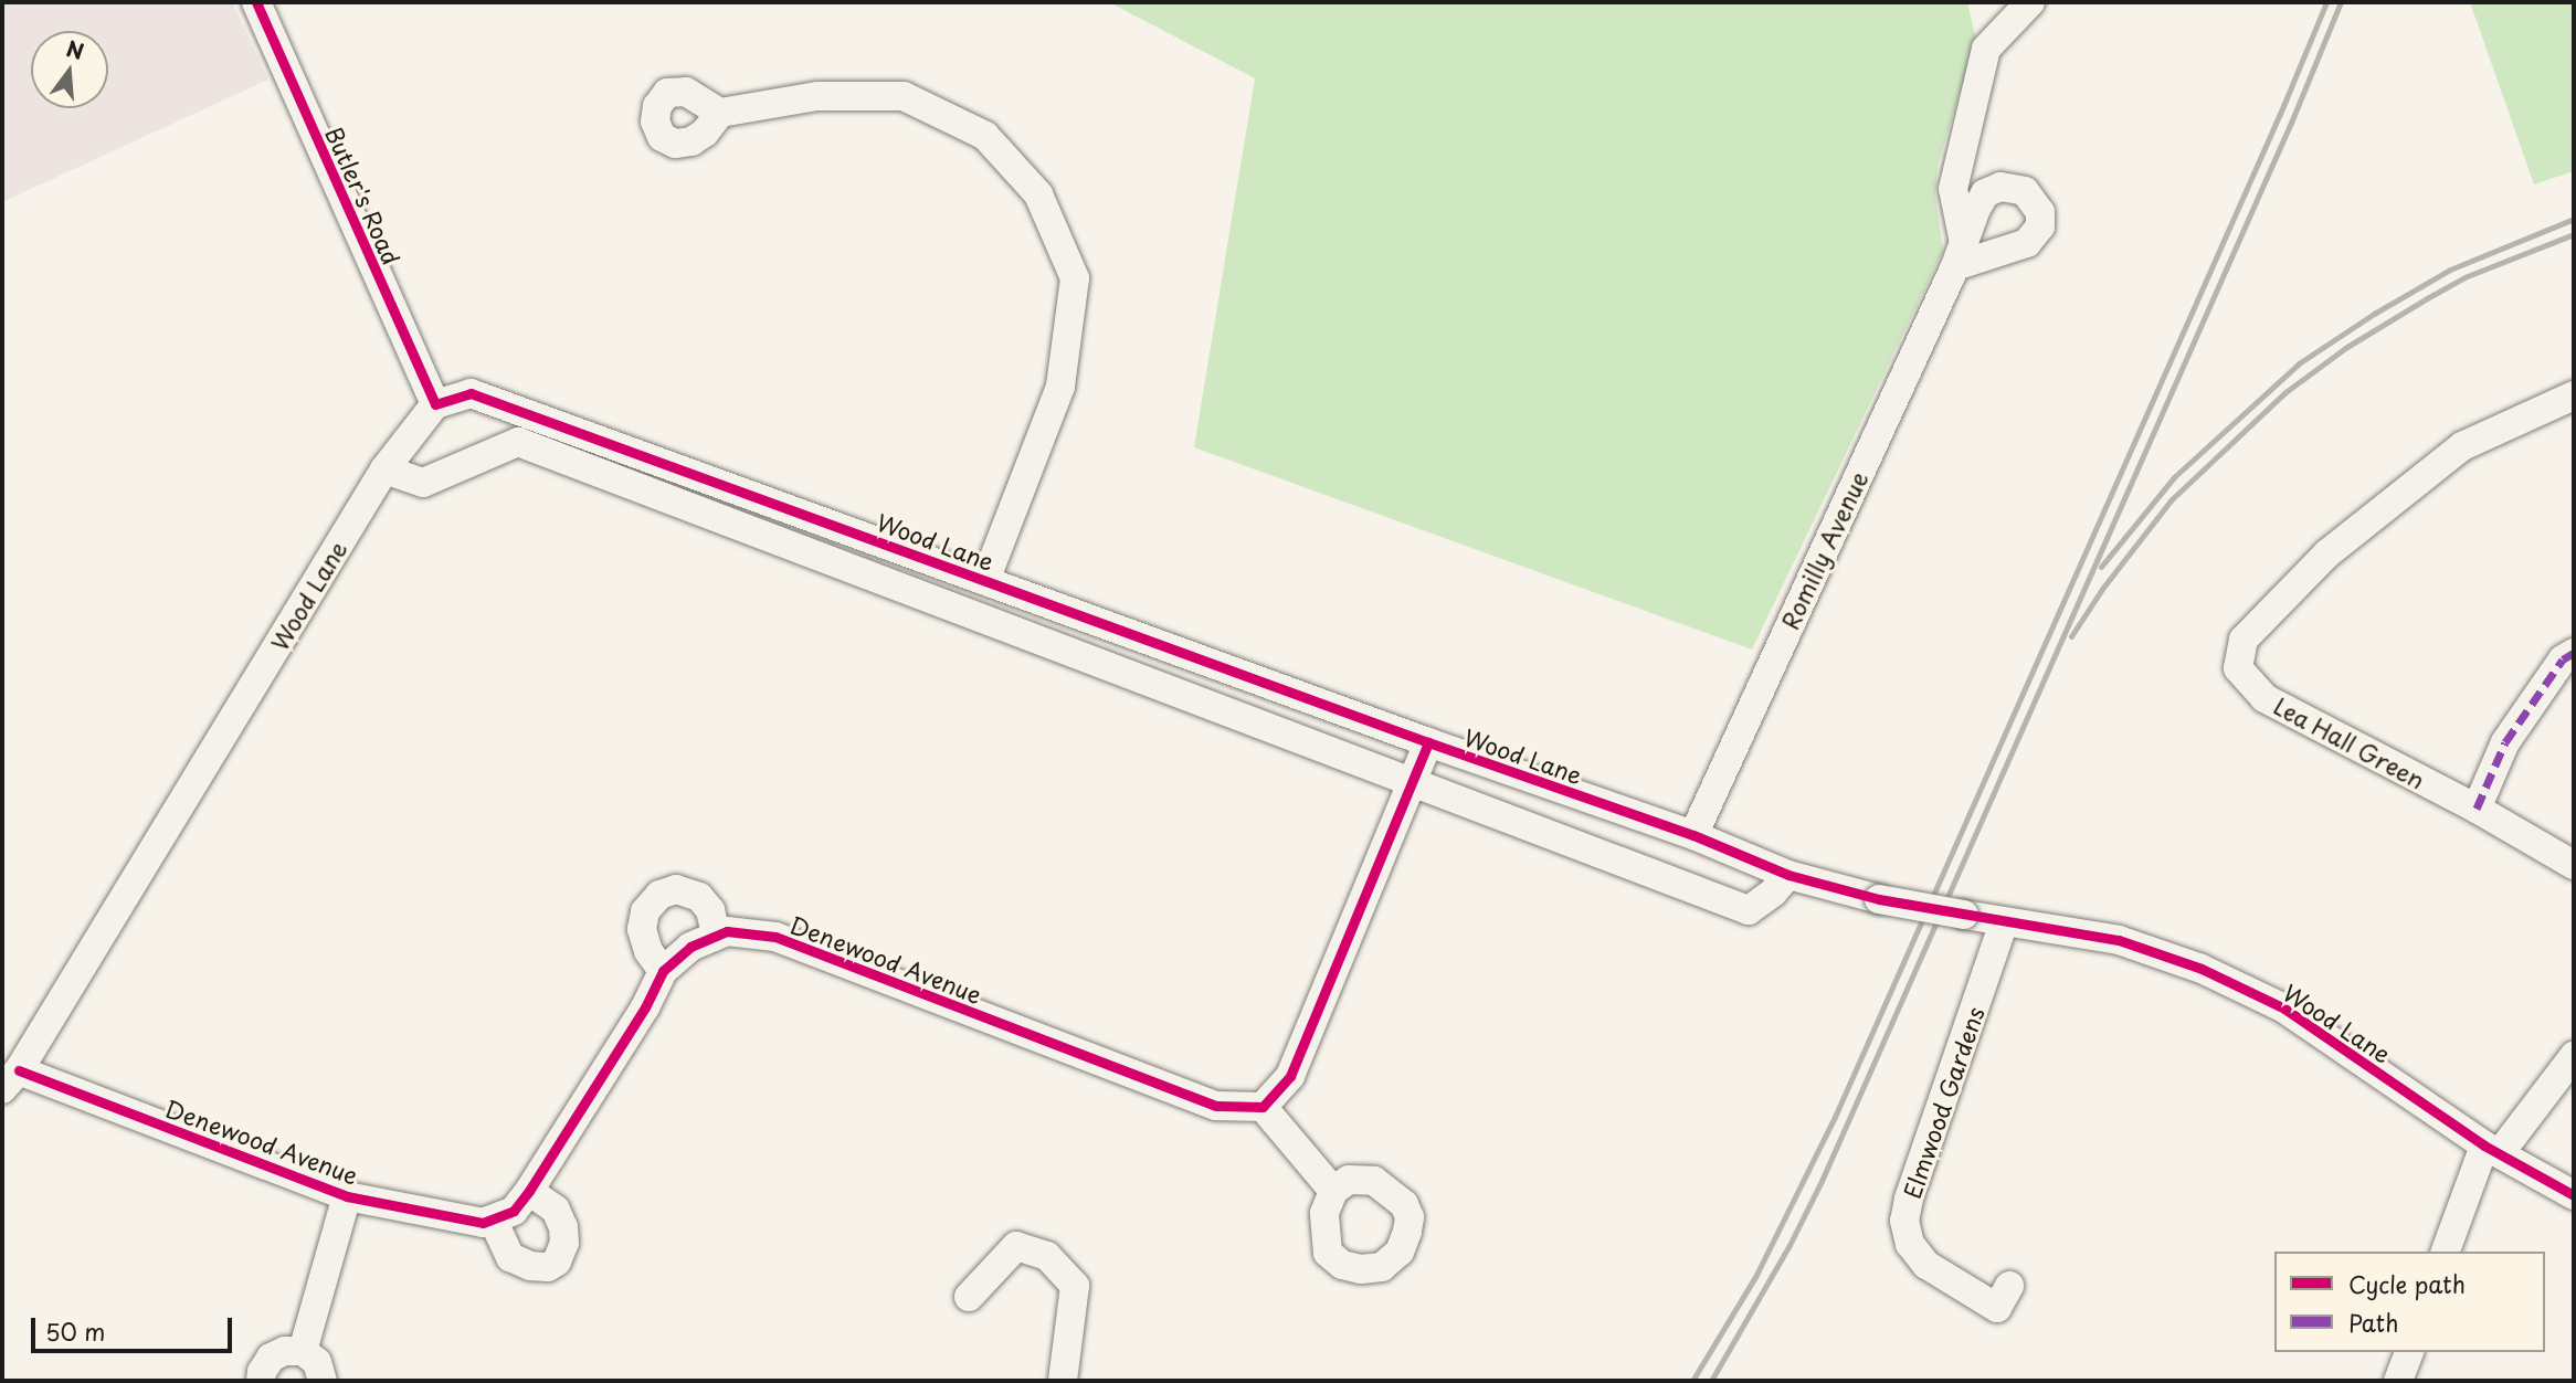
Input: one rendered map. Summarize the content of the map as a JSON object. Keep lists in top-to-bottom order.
{
  "streets": {
    "street": [
      "Butler's Road",
      "Wood Lane",
      "Romilly Avenue",
      "Lea Hall Green",
      "Denewood Avenue",
      "Elmwood Gardens"
    ]
  },
  "crossings": [
    ["Butler's Road", "Wood Lane"],
    ["Wood Lane", "Romilly Avenue"],
    ["Wood Lane", "Denewood Avenue"],
    ["Wood Lane", "Elmwood Gardens"]
  ],
  "legend": ["Cycle path", "Path"],
  "scale_bar": "50 m",
  "north": "top"
}
